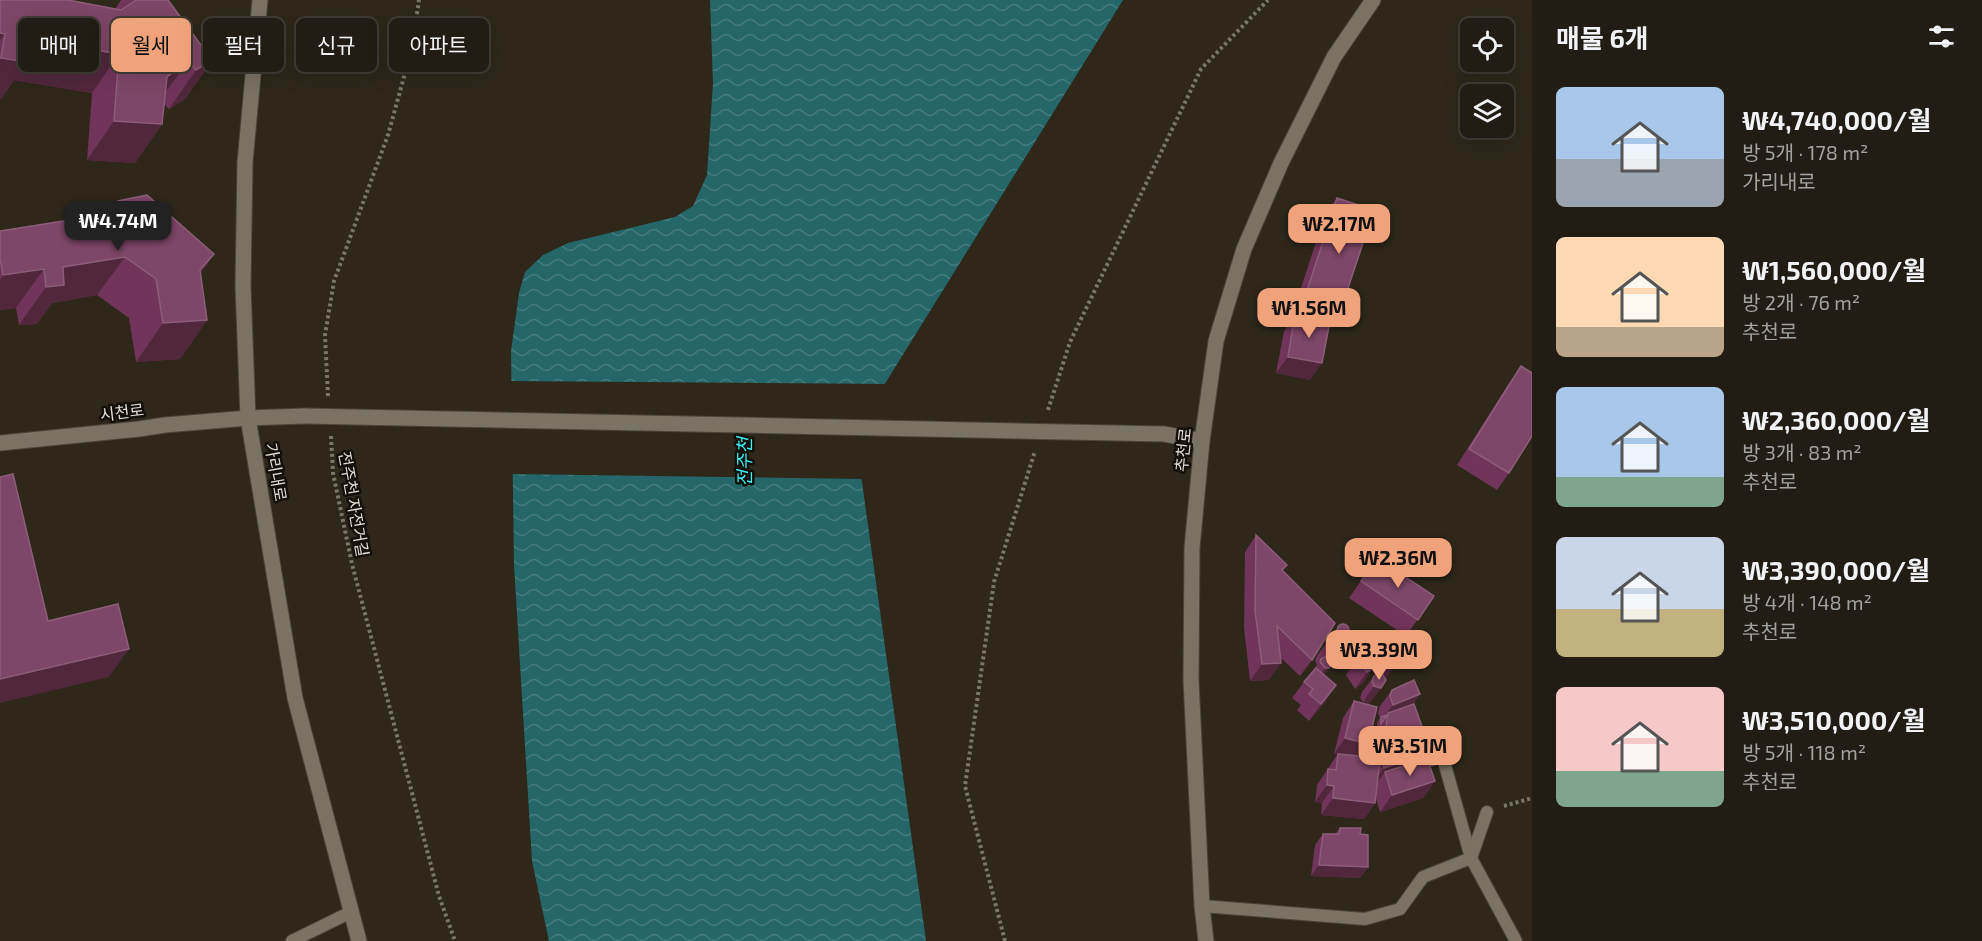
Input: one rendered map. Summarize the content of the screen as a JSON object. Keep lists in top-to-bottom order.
{
  "streets": {
    "street": ["시천로", "추천로", "가리내로"],
    "path": ["전주천 자전거길"]
  },
  "crossings": [
    ["시천로", "추천로"],
    ["시천로", "가리내로"]
  ],
  "water": ["전주천"],
  "page": {
    "heading": "매물 6개",
    "chip": [
      "매매",
      "월세",
      "필터",
      "신규",
      "아파트"
    ],
    "list": [
      {
        "name": "₩4,740,000/월",
        "note": "방 5개 · 178 m² · 가리내로"
      },
      {
        "name": "₩1,560,000/월",
        "note": "방 2개 · 76 m² · 추천로"
      },
      {
        "name": "₩2,360,000/월",
        "note": "방 3개 · 83 m² · 추천로"
      },
      {
        "name": "₩3,390,000/월",
        "note": "방 4개 · 148 m² · 추천로"
      },
      {
        "name": "₩3,510,000/월",
        "note": "방 5개 · 118 m² · 추천로"
      }
    ],
    "price": [
      "₩4.74M",
      "₩2.17M",
      "₩1.56M",
      "₩2.36M",
      "₩3.39M",
      "₩3.51M"
    ]
  }
}
